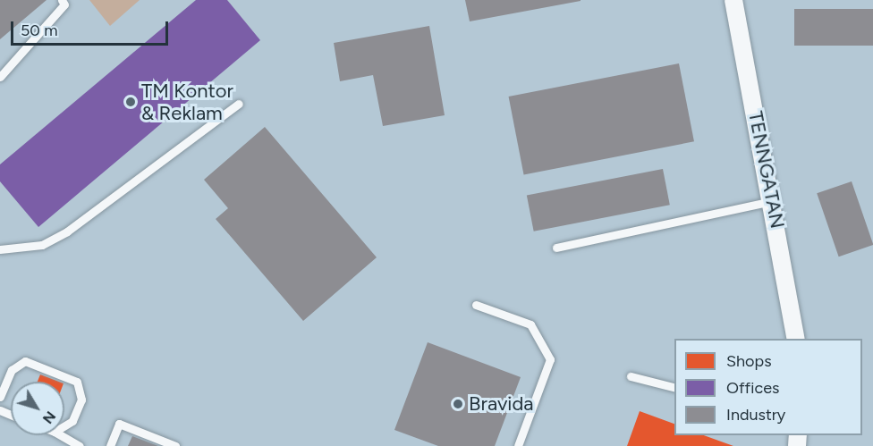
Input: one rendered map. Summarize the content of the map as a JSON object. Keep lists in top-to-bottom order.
{
  "streets": {
    "street": ["TENNGATAN"]
  },
  "places": ["TM Kontor & Reklam", "Bravida"],
  "legend": ["Shops", "Offices", "Industry"],
  "scale_bar": "50 m",
  "north": "bottom right"
}
